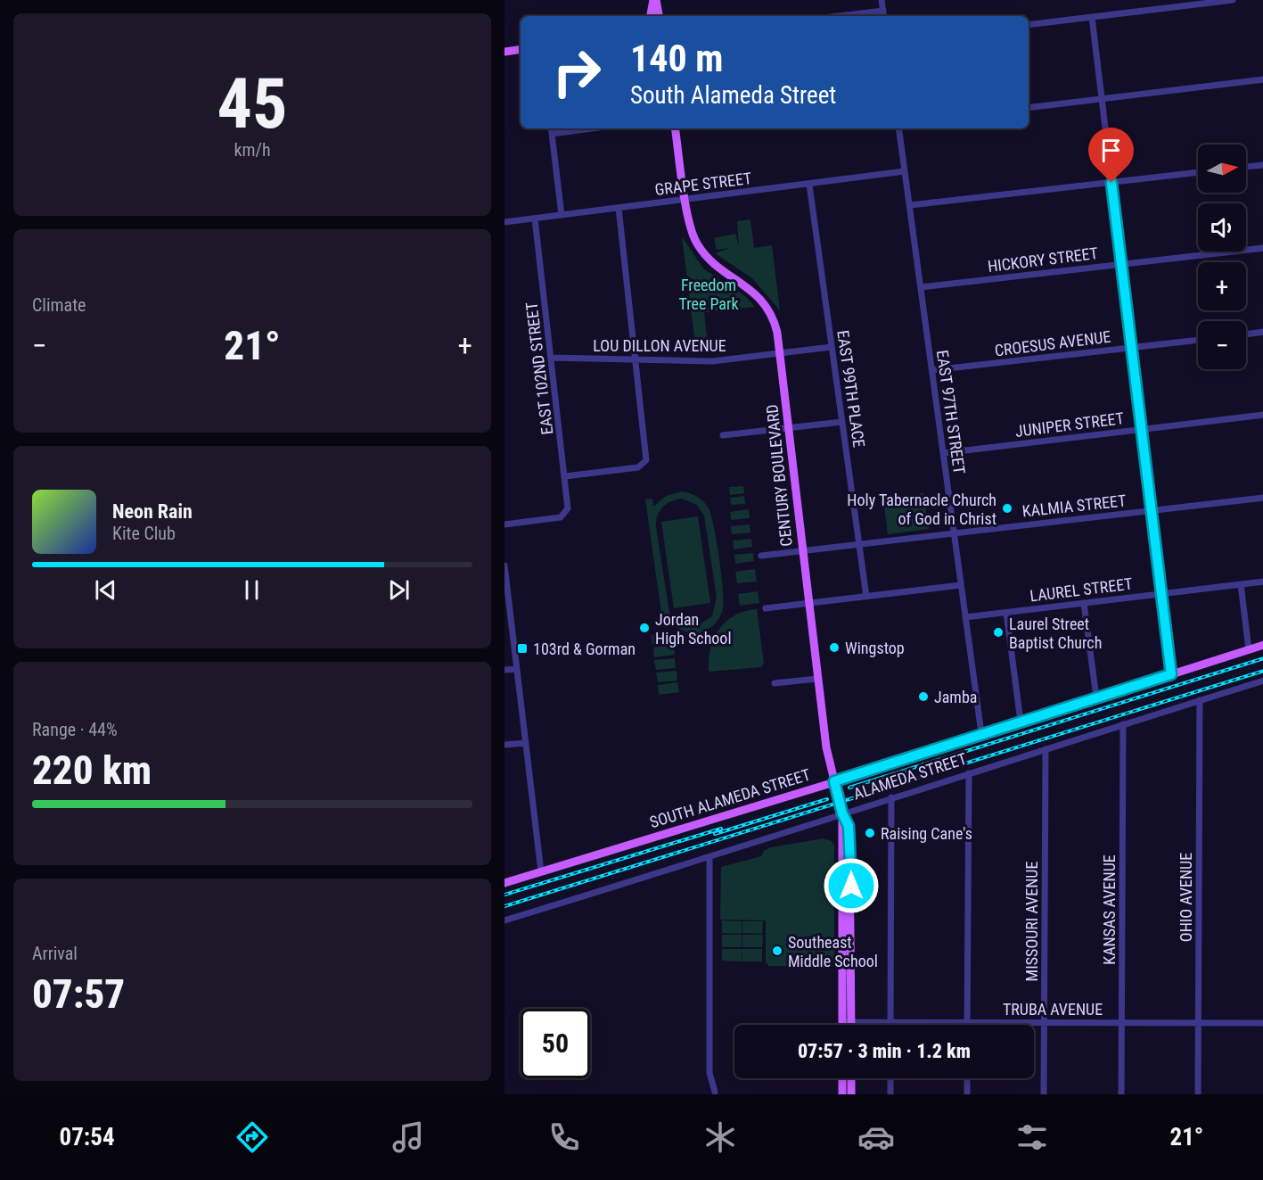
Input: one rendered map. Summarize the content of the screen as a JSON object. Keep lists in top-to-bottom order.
{
  "streets": {
    "main road": ["CENTURY BOULEVARD", "SOUTH ALAMEDA STREET"],
    "street": [
      "GRAPE STREET",
      "HICKORY STREET",
      "CROESUS AVENUE",
      "LOU DILLON AVENUE",
      "EAST 102ND STREET",
      "EAST 99TH PLACE",
      "EAST 97TH STREET",
      "JUNIPER STREET",
      "KALMIA STREET",
      "LAUREL STREET",
      "ALAMEDA STREET",
      "OHIO AVENUE",
      "KANSAS AVENUE",
      "MISSOURI AVENUE",
      "TRUBA AVENUE"
    ]
  },
  "crossings": [
    ["GRAPE STREET", "EAST 102ND STREET"],
    ["GRAPE STREET", "EAST 99TH PLACE"],
    ["GRAPE STREET", "EAST 97TH STREET"],
    ["GRAPE STREET", "CENTURY BOULEVARD"],
    ["HICKORY STREET", "EAST 97TH STREET"],
    ["CROESUS AVENUE", "EAST 97TH STREET"],
    ["LOU DILLON AVENUE", "EAST 102ND STREET"],
    ["LOU DILLON AVENUE", "EAST 99TH PLACE"],
    ["LOU DILLON AVENUE", "CENTURY BOULEVARD"],
    ["EAST 99TH PLACE", "KALMIA STREET"],
    ["EAST 97TH STREET", "JUNIPER STREET"],
    ["EAST 97TH STREET", "KALMIA STREET"],
    ["EAST 97TH STREET", "LAUREL STREET"],
    ["EAST 97TH STREET", "SOUTH ALAMEDA STREET"],
    ["CENTURY BOULEVARD", "KALMIA STREET"],
    ["CENTURY BOULEVARD", "ALAMEDA STREET"],
    ["CENTURY BOULEVARD", "SOUTH ALAMEDA STREET"],
    ["CENTURY BOULEVARD", "TRUBA AVENUE"],
    ["ALAMEDA STREET", "OHIO AVENUE"],
    ["ALAMEDA STREET", "KANSAS AVENUE"],
    ["ALAMEDA STREET", "MISSOURI AVENUE"],
    ["OHIO AVENUE", "TRUBA AVENUE"],
    ["KANSAS AVENUE", "TRUBA AVENUE"],
    ["MISSOURI AVENUE", "TRUBA AVENUE"]
  ],
  "parks": ["Freedom Tree Park"],
  "places": {
    "other": [
      "Holy Tabernacle Church of God in Christ",
      "Jordan High School",
      "Laurel Street Baptist Church",
      "Wingstop",
      "Jamba",
      "Raising Cane's",
      "Southeast Middle School"
    ],
    "transit": ["103rd & Gorman"]
  },
  "north": "right",
  "page": {
    "tile": [
      ["45", "km/h"],
      "Climate",
      ["Range · 44%", "220 km"],
      ["Arrival", "07:57"]
    ],
    "turn": ["140 m", "South Alameda Street"],
    "map_buttons": ["+", "−"],
    "heat": ["−", "21°", "+"],
    "song": ["Neon Rain", "Kite Club"],
    "limit": "50",
    "trip": "07:57 · 3 min · 1.2 km",
    "tabs": ["07:54", "21°"]
  }
}
